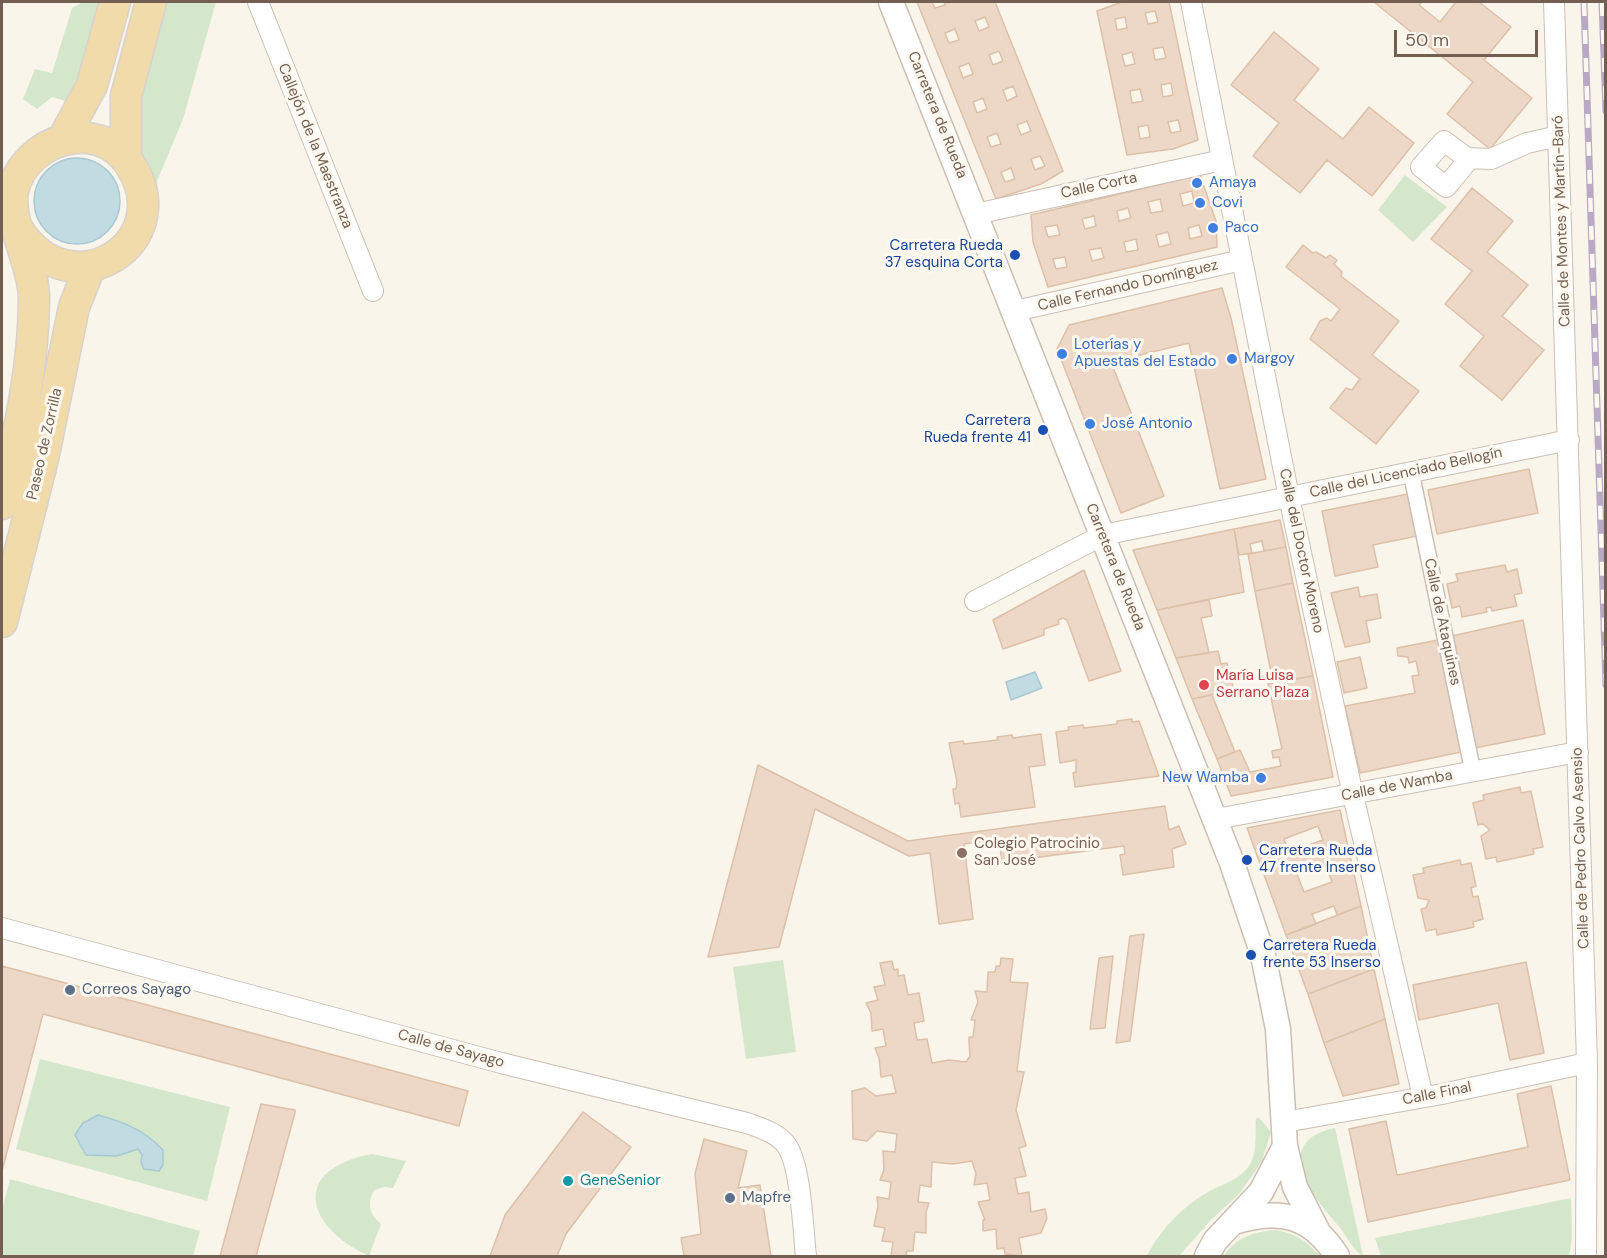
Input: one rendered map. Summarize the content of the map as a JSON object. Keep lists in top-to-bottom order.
{
  "streets": {
    "main road": ["Paseo de Zorrilla"],
    "street": [
      "Carretera de Rueda",
      "Callejón de la Maestranza",
      "Calle Corta",
      "Calle de Montes y Martín-Baró",
      "Calle Fernando Domínguez",
      "Calle del Licenciado Bellogín",
      "Calle del Doctor Moreno",
      "Calle de Ataquines",
      "Calle de Wamba",
      "Calle de Pedro Calvo Asensio",
      "Calle de Sayago",
      "Calle Final"
    ]
  },
  "crossings": [
    ["Carretera de Rueda", "Calle Corta"],
    ["Carretera de Rueda", "Calle Fernando Domínguez"],
    ["Carretera de Rueda", "Calle del Licenciado Bellogín"],
    ["Carretera de Rueda", "Calle de Wamba"],
    ["Carretera de Rueda", "Calle Final"],
    ["Calle Corta", "Calle del Doctor Moreno"],
    ["Calle de Montes y Martín-Baró", "Calle del Licenciado Bellogín"],
    ["Calle de Montes y Martín-Baró", "Calle de Pedro Calvo Asensio"],
    ["Calle Fernando Domínguez", "Calle del Doctor Moreno"],
    ["Calle del Licenciado Bellogín", "Calle del Doctor Moreno"],
    ["Calle del Licenciado Bellogín", "Calle de Ataquines"],
    ["Calle del Licenciado Bellogín", "Calle de Pedro Calvo Asensio"],
    ["Calle del Doctor Moreno", "Calle de Wamba"],
    ["Calle del Doctor Moreno", "Calle Final"],
    ["Calle de Ataquines", "Calle de Wamba"],
    ["Calle de Wamba", "Calle de Pedro Calvo Asensio"],
    ["Calle de Pedro Calvo Asensio", "Calle Final"]
  ],
  "places": [
    "Amaya",
    "Covi",
    "Paco",
    "Carretera Rueda 37 esquina Corta",
    "Loterías y Apuestas del Estado",
    "Margoy",
    "José Antonio",
    "Carretera Rueda frente 41",
    "María Luisa Serrano Plaza",
    "New Wamba",
    "Colegio Patrocinio San José",
    "Carretera Rueda 47 frente Inserso",
    "Carretera Rueda frente 53 Inserso",
    "Correos Sayago",
    "GeneSenior",
    "Mapfre"
  ],
  "scale_bar": "50 m"
}
